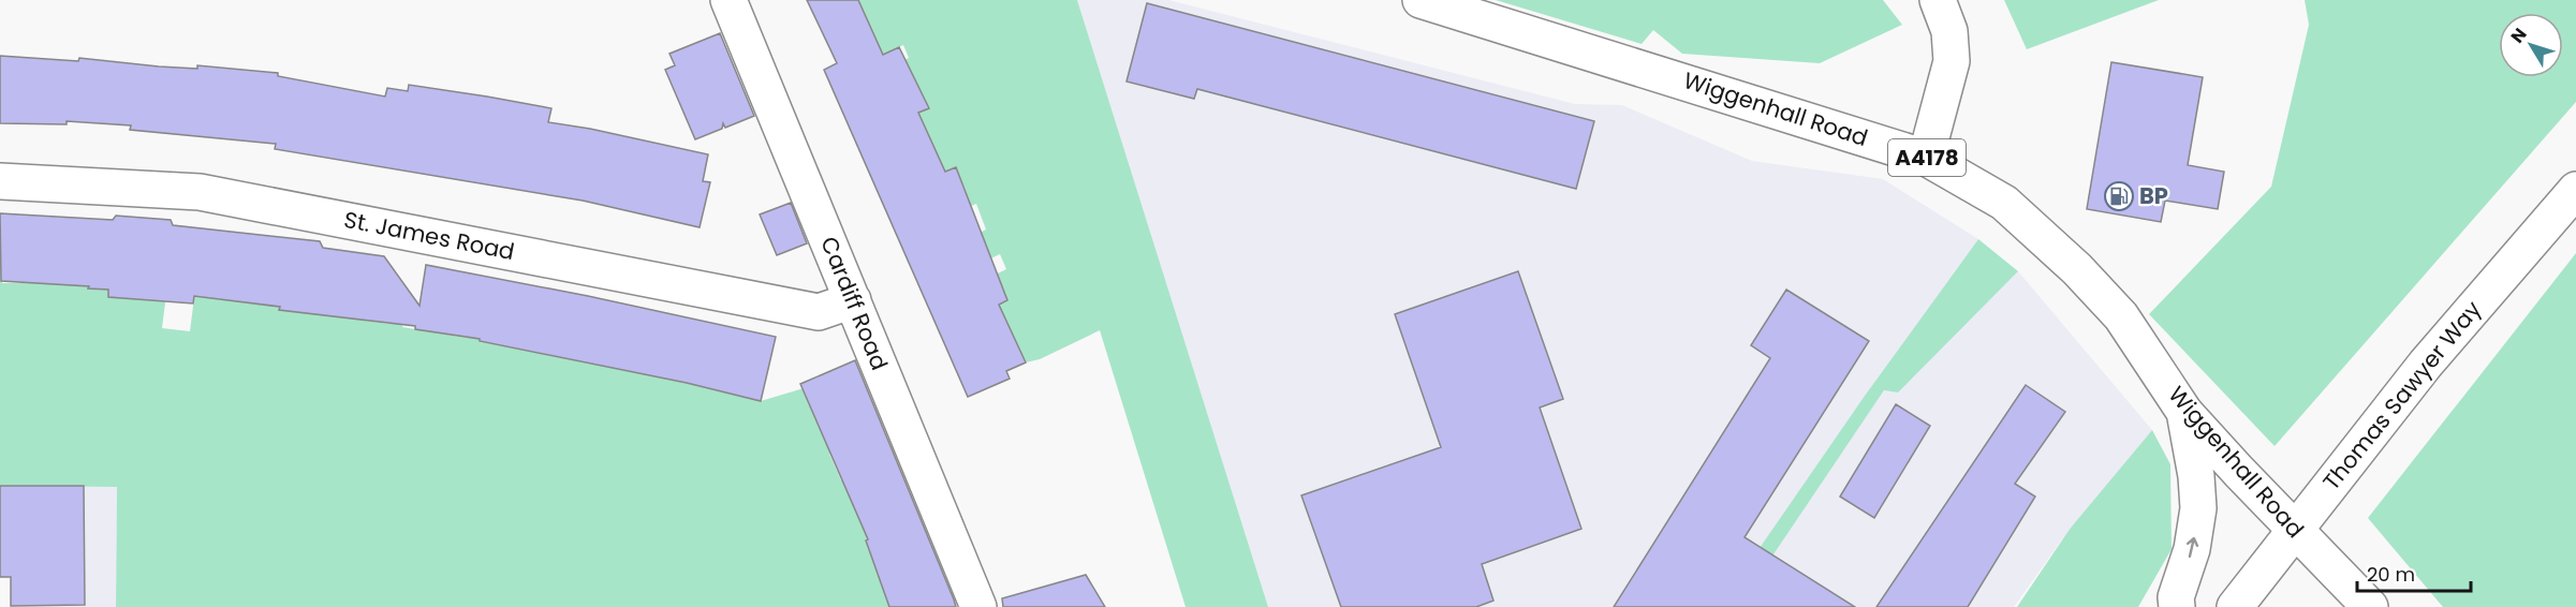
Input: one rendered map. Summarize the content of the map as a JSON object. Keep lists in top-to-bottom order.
{
  "streets": {
    "street": [
      "Wiggenhall Road",
      "A4178",
      "St. James Road",
      "Cardiff Road",
      "Thomas Sawyer Way"
    ]
  },
  "crossings": [
    ["Wiggenhall Road", "Thomas Sawyer Way"],
    ["St. James Road", "Cardiff Road"]
  ],
  "places": {
    "fuel station": ["BP"]
  },
  "scale_bar": "20 m",
  "north": "top left"
}
